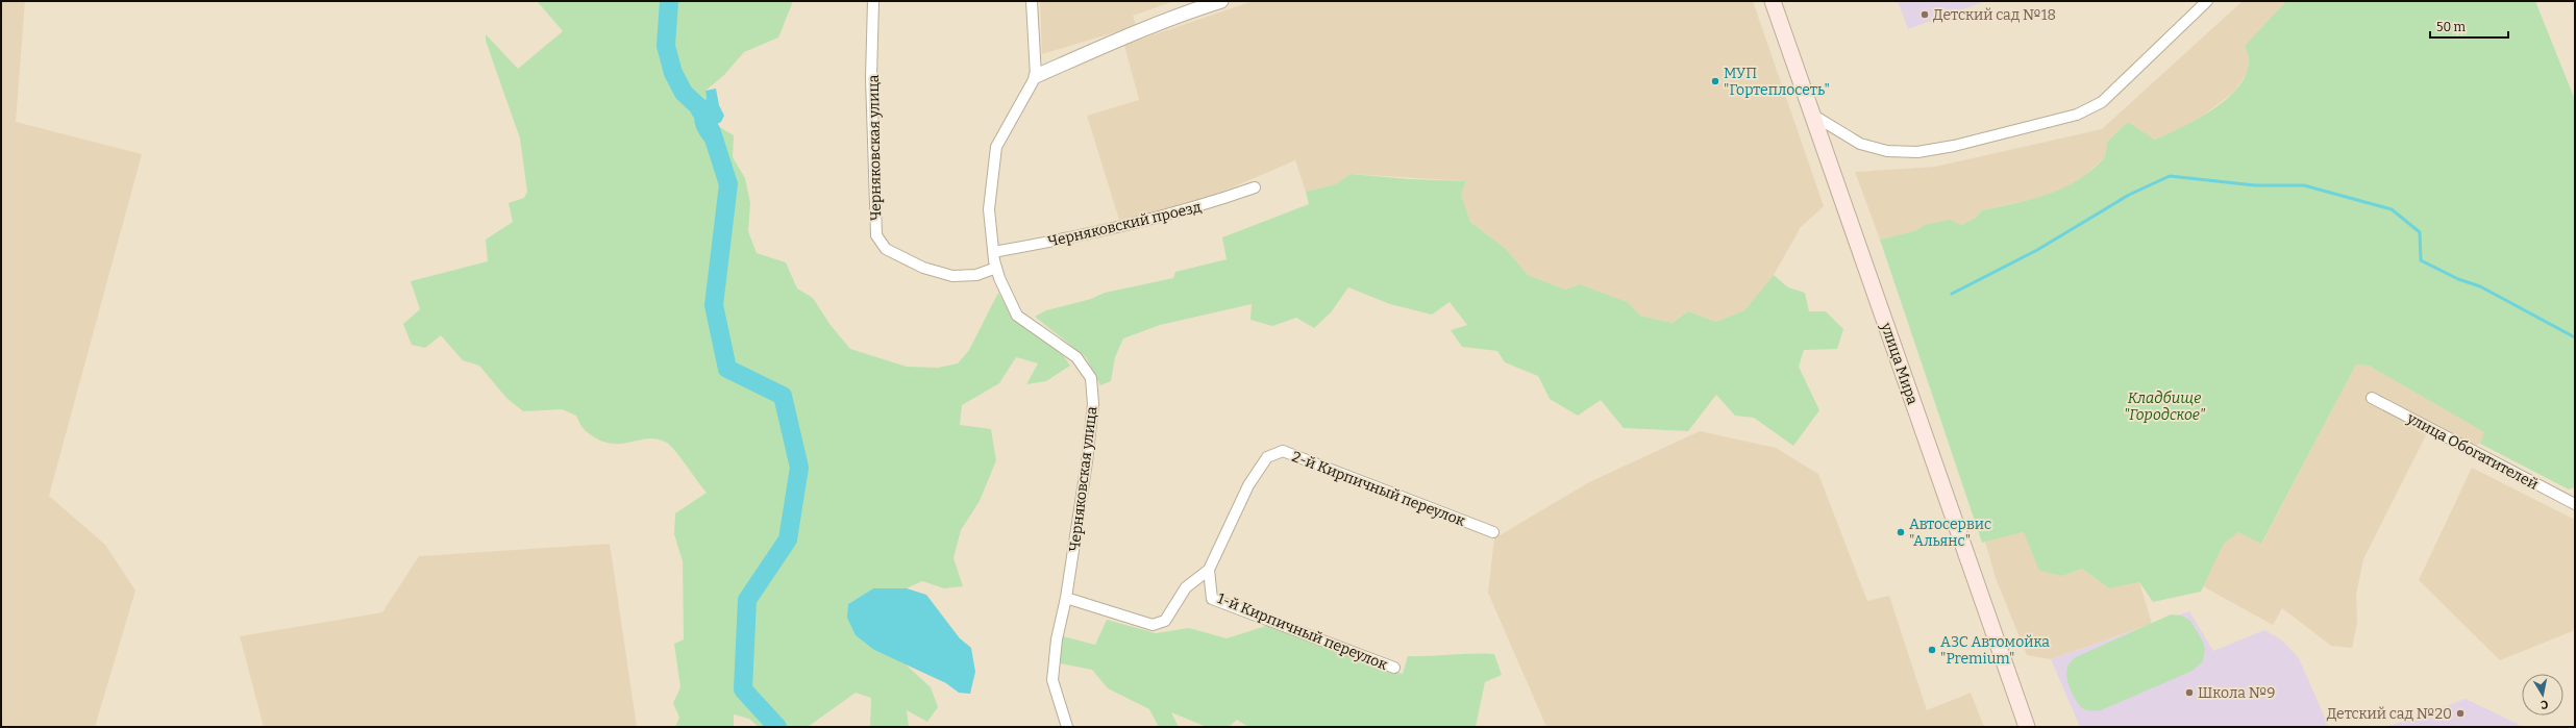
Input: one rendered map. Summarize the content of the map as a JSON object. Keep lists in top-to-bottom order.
{
  "streets": {
    "main road": ["улица Мира"],
    "street": [
      "Черняковская улица",
      "Черняковский проезд",
      "улица Обогатителей",
      "2-й Кирпичный переулок",
      "1-й Кирпичный переулок"
    ]
  },
  "crossings": [
    ["Черняковская улица", "Черняковский проезд"],
    ["2-й Кирпичный переулок", "1-й Кирпичный переулок"]
  ],
  "parks": ["Кладбище \"Городское\""],
  "places": [
    "Детский сад №18",
    "МУП \"Гортеплосеть\"",
    "Автосервис \"Альянс\"",
    "АЗС Автомойка \"Premium\"",
    "Школа №9",
    "Детский сад №20"
  ],
  "scale_bar": "50 m",
  "north": "bottom"
}
